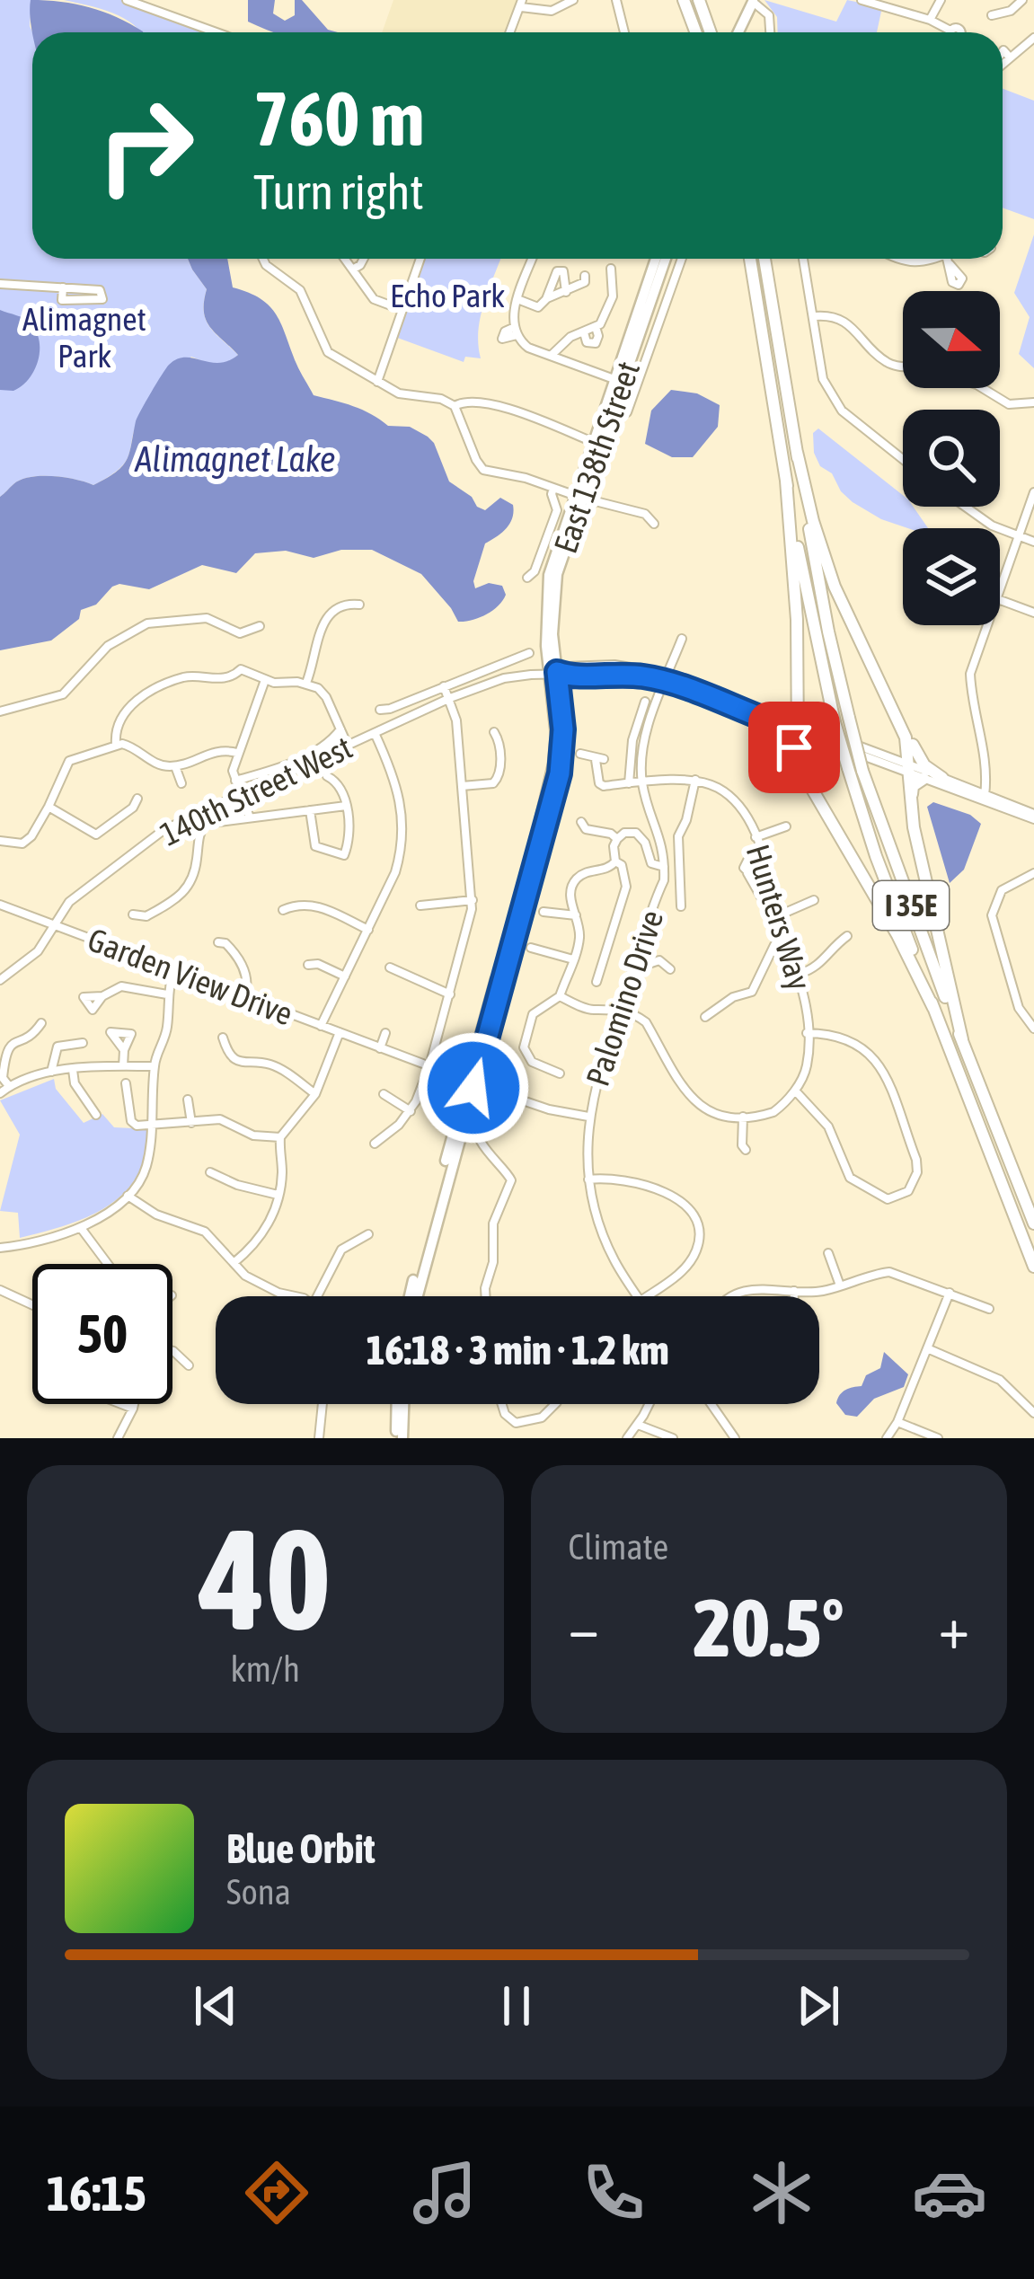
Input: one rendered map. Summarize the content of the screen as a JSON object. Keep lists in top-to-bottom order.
{
  "streets": {
    "highway": ["I 35E"],
    "main road": ["East 138th Street"],
    "street": [
      "140th Street West",
      "Hunters Way",
      "Garden View Drive",
      "Palomino Drive"
    ]
  },
  "crossings": [
    ["East 138th Street", "140th Street West"],
    ["East 138th Street", "Garden View Drive"],
    ["140th Street West", "Garden View Drive"],
    ["140th Street West", "Palomino Drive"],
    ["Garden View Drive", "Palomino Drive"]
  ],
  "water": ["Alimagnet Lake"],
  "parks": ["Echo Park", "Alimagnet Park"],
  "north": "right",
  "page": {
    "turn": ["760 m", "Turn right"],
    "limit": "50",
    "trip": "16:18 · 3 min · 1.2 km",
    "tile": [
      ["40", "km/h"],
      "Climate"
    ],
    "heat": ["−", "20.5°", "+"],
    "song": ["Blue Orbit", "Sona"],
    "tabs": "16:15"
  }
}
